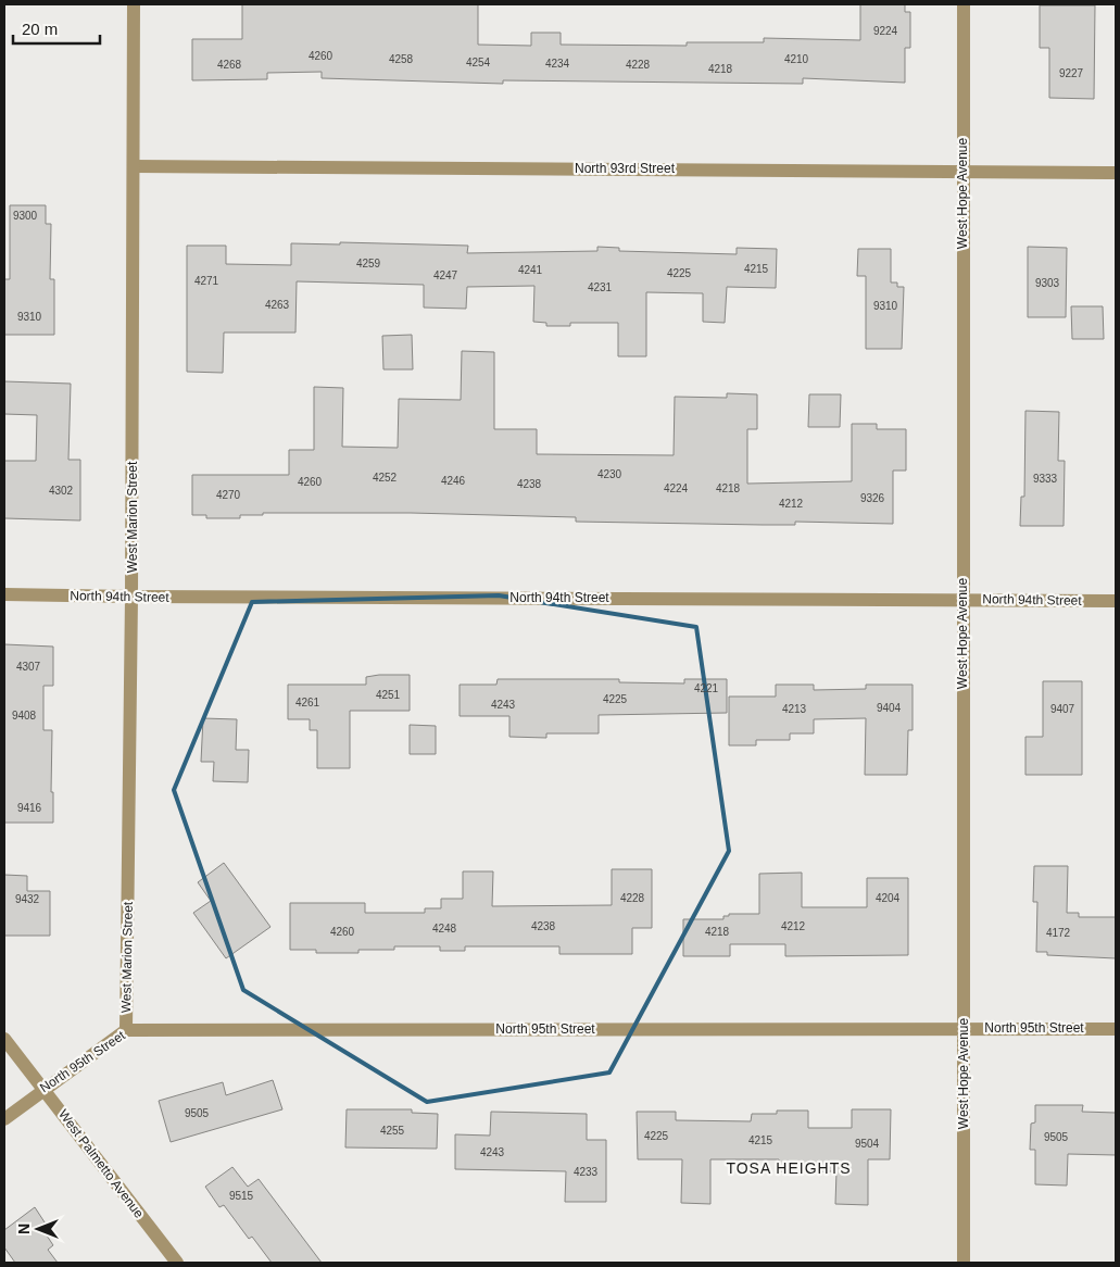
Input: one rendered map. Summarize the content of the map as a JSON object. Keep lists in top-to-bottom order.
{
  "streets": {
    "street": [
      "North 93rd Street",
      "West Hope Avenue",
      "West Marion Street",
      "North 94th Street",
      "North 95th Street",
      "West Palmetto Avenue"
    ]
  },
  "crossings": [
    ["North 93rd Street", "West Hope Avenue"],
    ["North 93rd Street", "West Marion Street"],
    ["West Hope Avenue", "North 94th Street"],
    ["West Hope Avenue", "North 95th Street"],
    ["West Marion Street", "North 94th Street"],
    ["West Marion Street", "North 95th Street"],
    ["North 95th Street", "West Palmetto Avenue"]
  ],
  "districts": ["TOSA HEIGHTS"],
  "house_numbers": [
    "9224",
    "4260",
    "4258",
    "4210",
    "4254",
    "4234",
    "4268",
    "4228",
    "4218",
    "9227",
    "9300",
    "4259",
    "4215",
    "4241",
    "4225",
    "4247",
    "4271",
    "9303",
    "4231",
    "4263",
    "9310",
    "9310",
    "4230",
    "4252",
    "9333",
    "4246",
    "4260",
    "4238",
    "4224",
    "4218",
    "4302",
    "4270",
    "9326",
    "4212",
    "4307",
    "4221",
    "4251",
    "4225",
    "4261",
    "4243",
    "9404",
    "4213",
    "9407",
    "9408",
    "9416",
    "4228",
    "4204",
    "9432",
    "4238",
    "4212",
    "4248",
    "4260",
    "4218",
    "4172",
    "9505",
    "4255",
    "4225",
    "9505",
    "4215",
    "9504",
    "4243",
    "4233",
    "9515"
  ],
  "scale_bar": "20 m",
  "north": "left"
}
